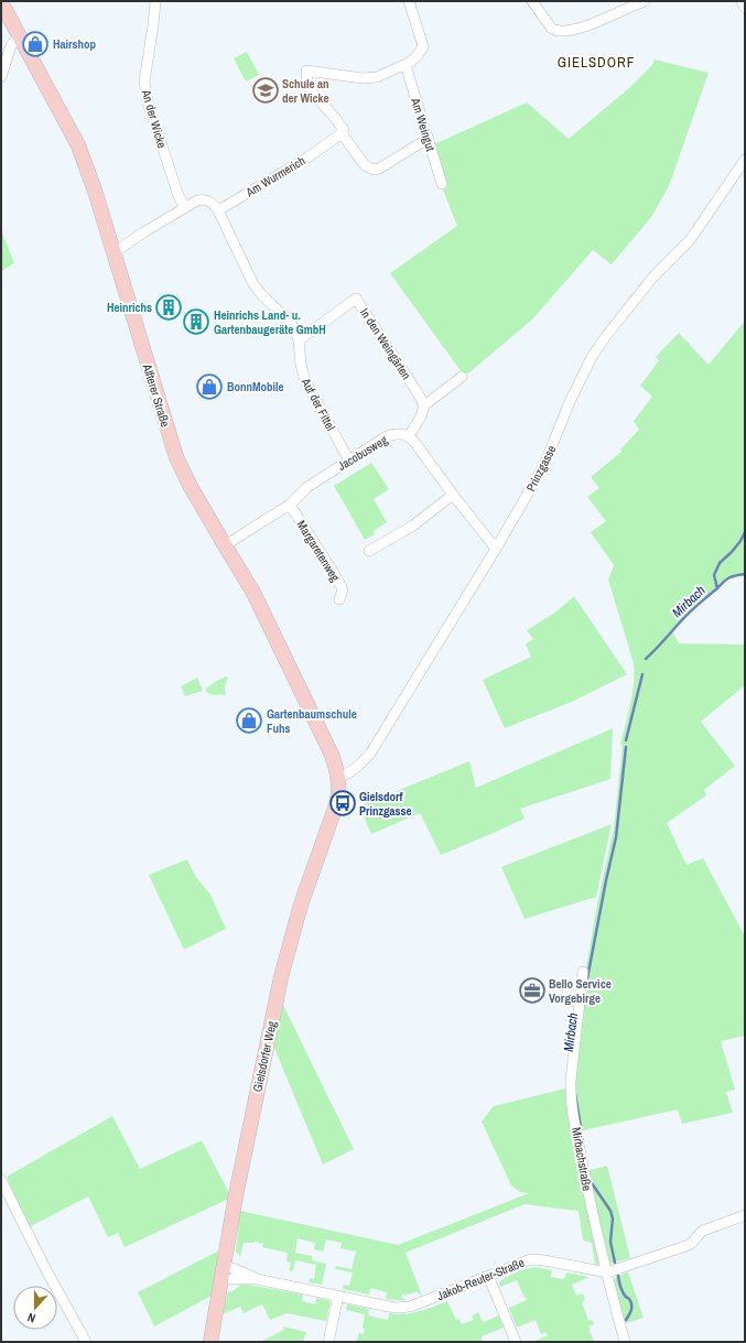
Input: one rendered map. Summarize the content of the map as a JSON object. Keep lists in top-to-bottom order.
{
  "streets": {
    "street": [
      "An der Wicke",
      "Am Weingut",
      "Am Wurmerich",
      "In den Weingärten",
      "Alfterer Straße",
      "Auf der Fittel",
      "Jacobusweg",
      "Prinzgasse",
      "Margaretenweg",
      "Gielsdorfer Weg",
      "Mirbachstraße",
      "Jakob-Reuter-Straße"
    ]
  },
  "crossings": [
    ["Am Wurmerich", "Auf der Fittel"],
    ["In den Weingärten", "Auf der Fittel"],
    ["Alfterer Straße", "Jacobusweg"],
    ["Alfterer Straße", "Prinzgasse"],
    ["Alfterer Straße", "Gielsdorfer Weg"],
    ["Auf der Fittel", "Jacobusweg"],
    ["Jacobusweg", "Margaretenweg"],
    ["Prinzgasse", "Gielsdorfer Weg"],
    ["Gielsdorfer Weg", "Jakob-Reuter-Straße"],
    ["Mirbachstraße", "Jakob-Reuter-Straße"]
  ],
  "districts": ["GIELSDORF"],
  "water": ["Mirbach"],
  "places": {
    "shop": ["Hairshop", "BonnMobile", "Gartenbaumschule Fuhs"],
    "school or university": ["Schule an der Wicke"],
    "building": ["Heinrichs", "Heinrichs Land- u. Gartenbaugeräte GmbH"],
    "bus stop": ["Gielsdorf Prinzgasse"],
    "office": ["Bello Service Vorgebirge"]
  },
  "north": "bottom"
}
